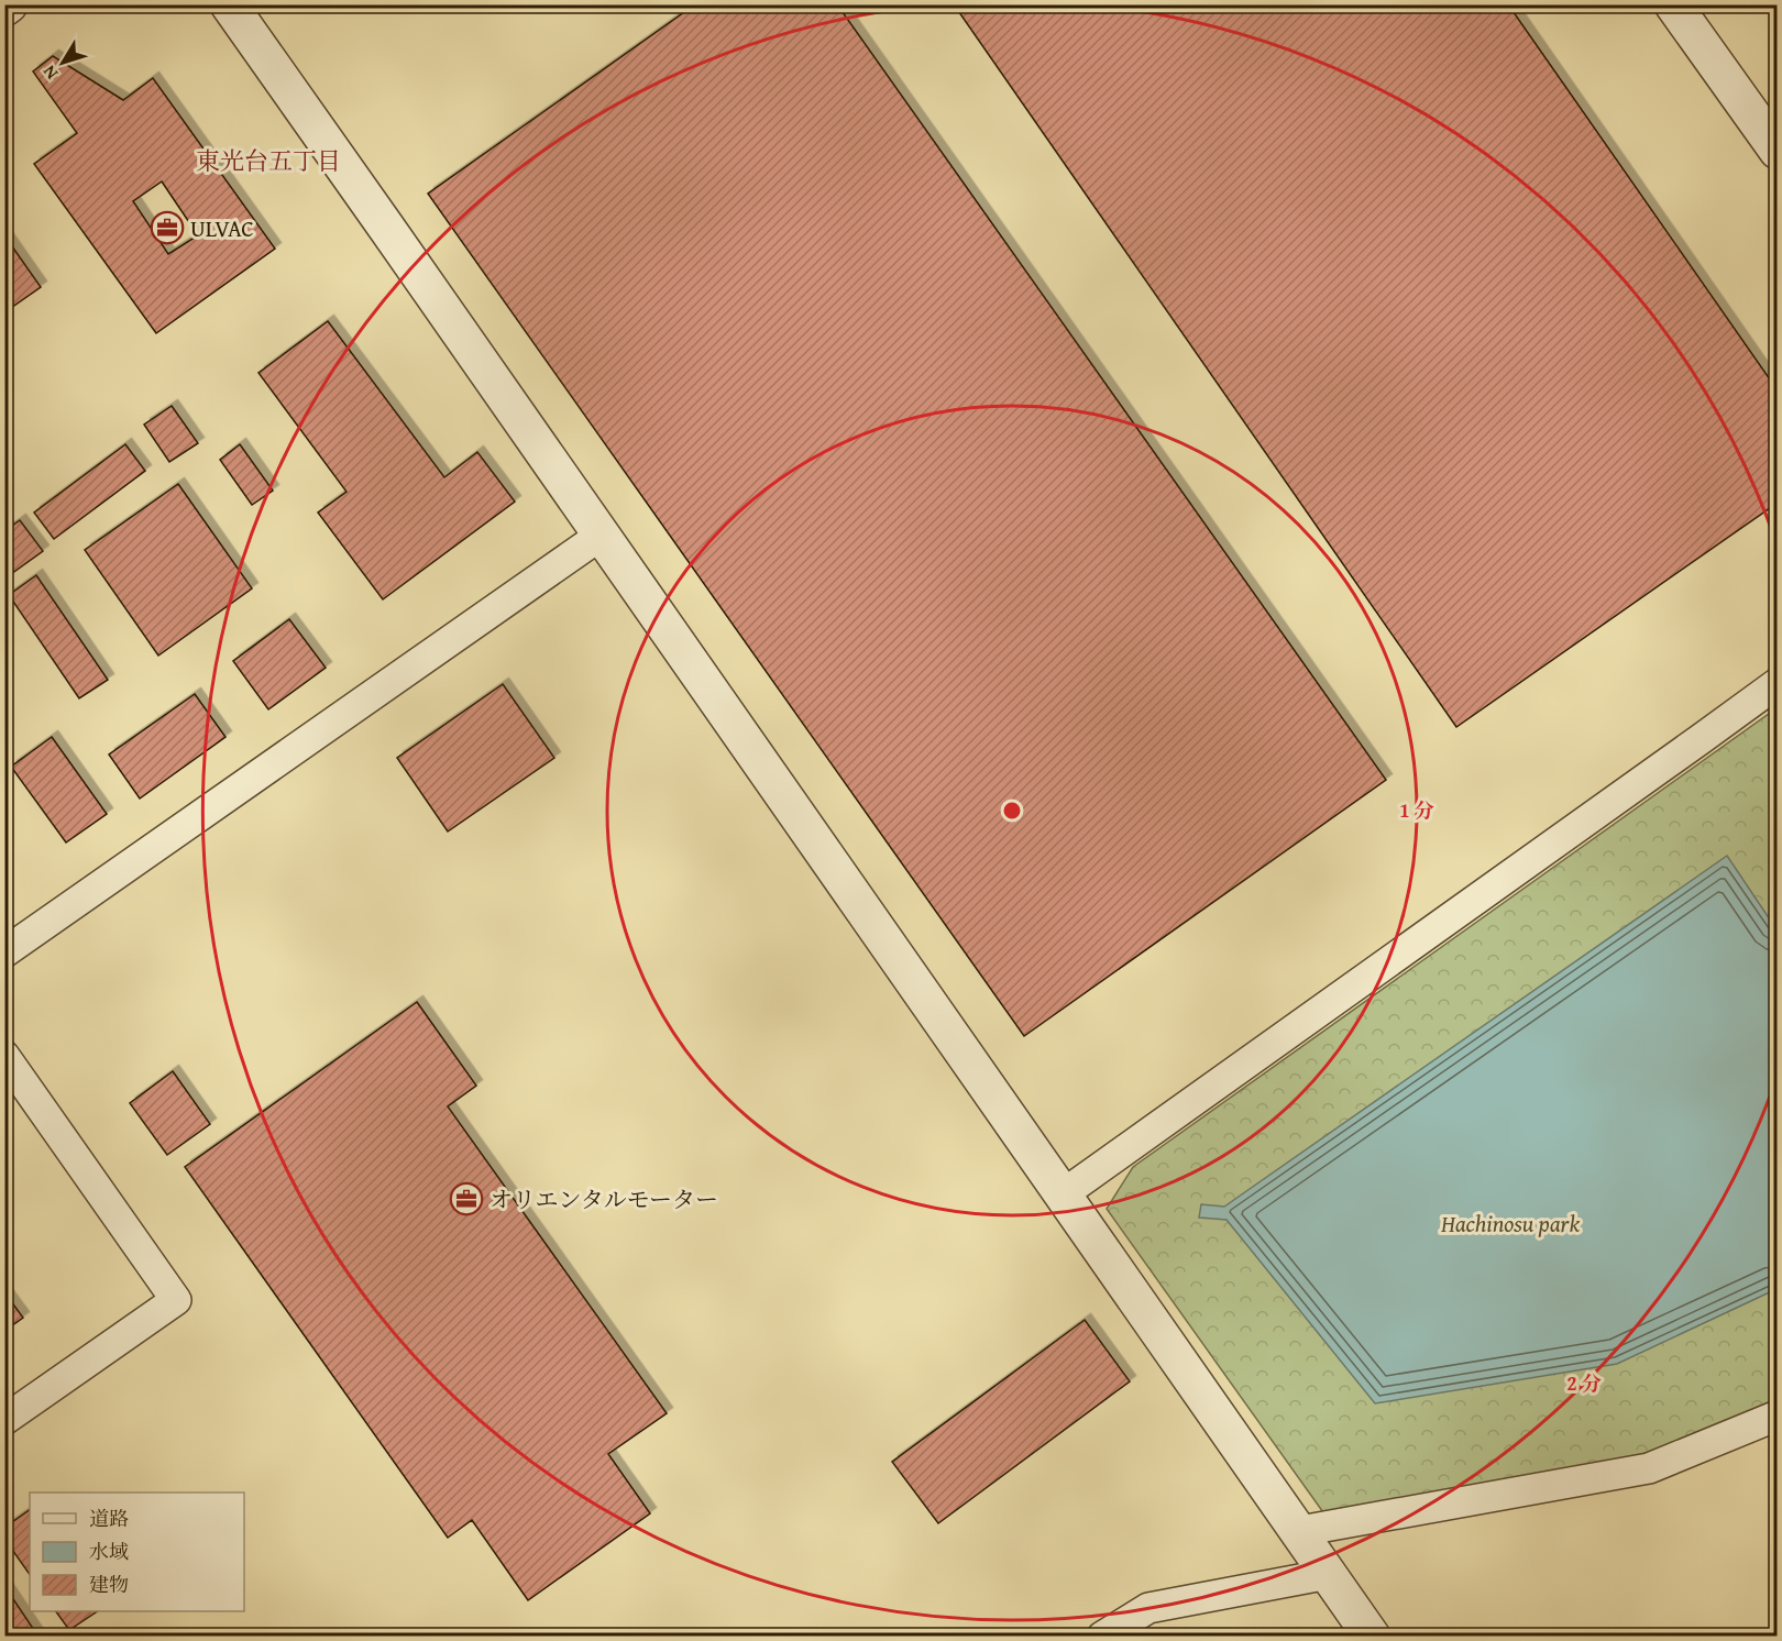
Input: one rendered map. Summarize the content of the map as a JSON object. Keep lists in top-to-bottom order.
{
  "districts": ["東光台五丁目"],
  "parks": ["Hachinosu park"],
  "places": {
    "office": ["ULVAC", "オリエンタルモーター"]
  },
  "legend": ["道路", "水域", "建物"],
  "north": "bottom left",
  "rings": ["1 分", "2 分"]
}
